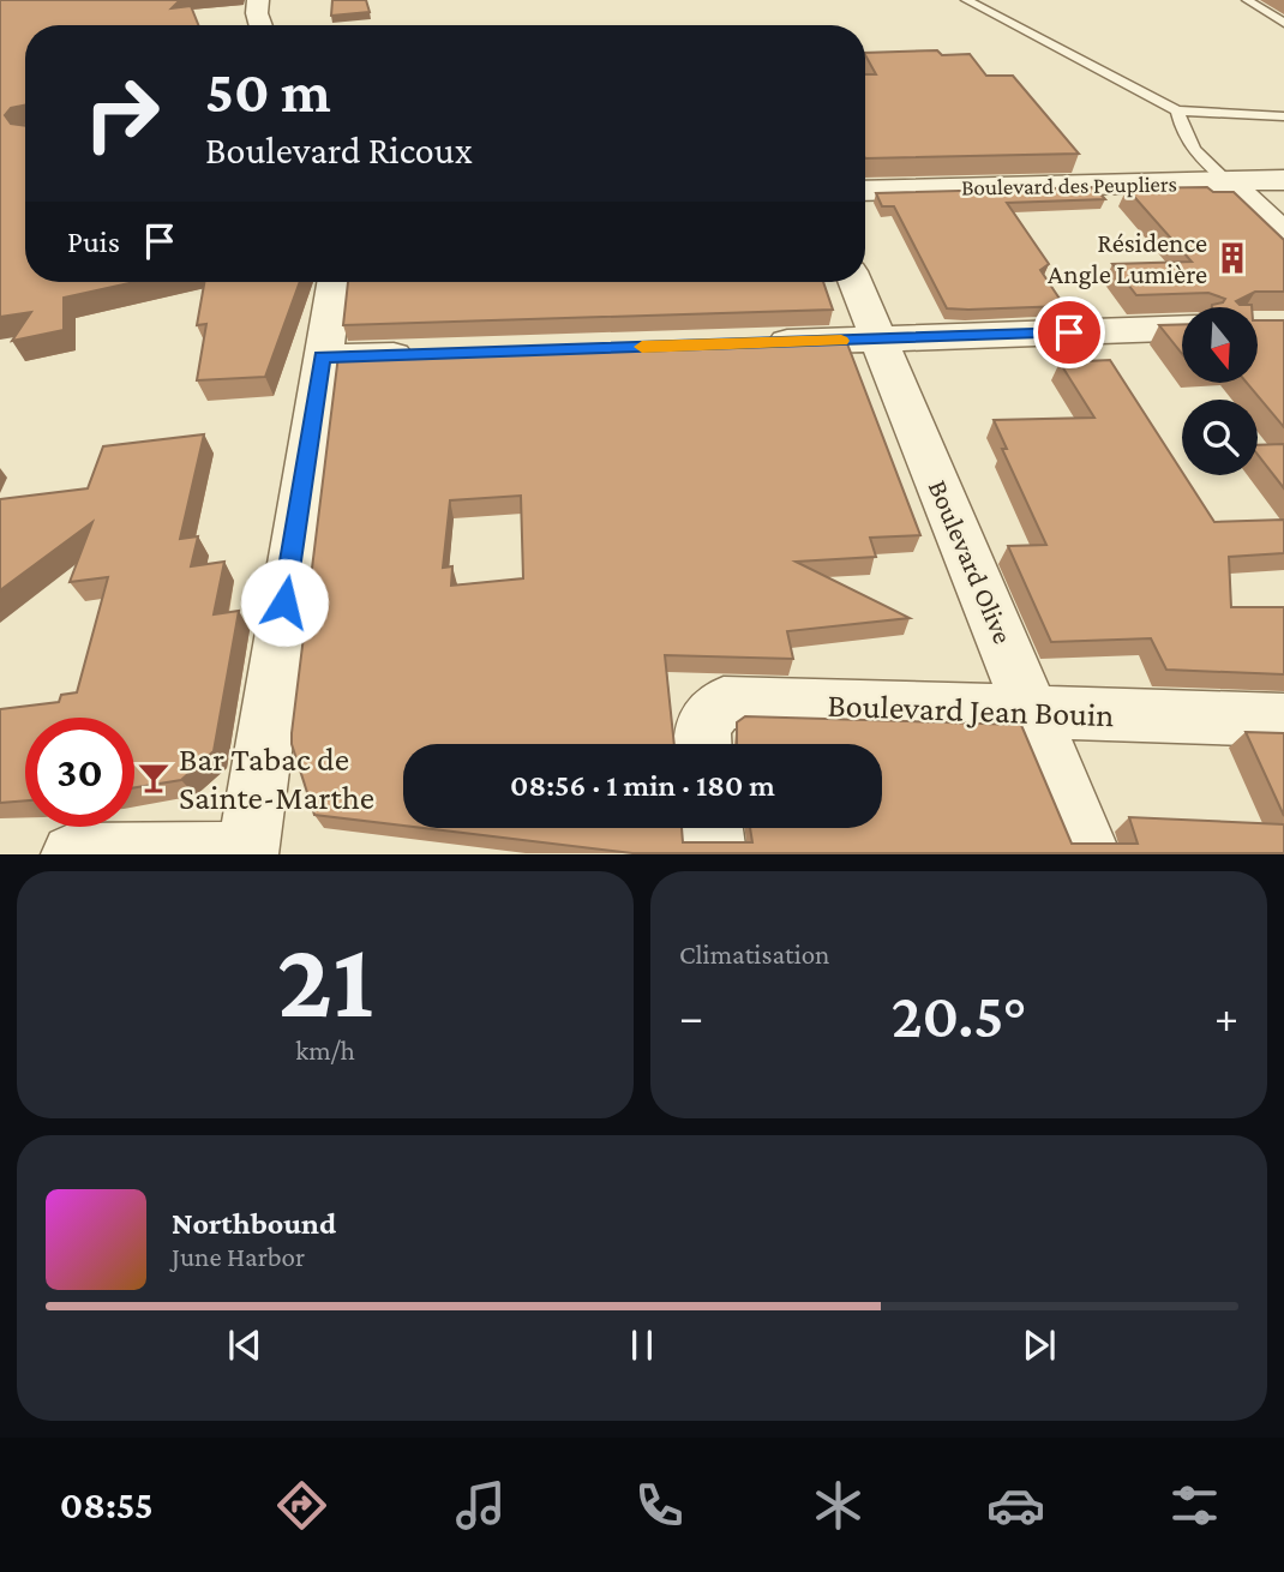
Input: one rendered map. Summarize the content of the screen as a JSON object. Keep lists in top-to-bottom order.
{
  "streets": {
    "street": ["Boulevard des Peupliers", "Boulevard Olive", "Boulevard Jean Bouin"]
  },
  "crossings": [
    ["Boulevard Olive", "Boulevard Jean Bouin"]
  ],
  "places": {
    "building": ["Résidence Angle Lumière"],
    "bar": ["Bar Tabac de Sainte-Marthe"]
  },
  "north": "bottom",
  "page": {
    "turn": ["50 m", "Boulevard Ricoux"],
    "then": "Puis",
    "limit": "30",
    "trip": "08:56 · 1 min · 180 m",
    "tile": [
      ["21", "km/h"],
      "Climatisation"
    ],
    "heat": ["−", "20.5°", "+"],
    "song": ["Northbound", "June Harbor"],
    "tabs": "08:55"
  }
}
